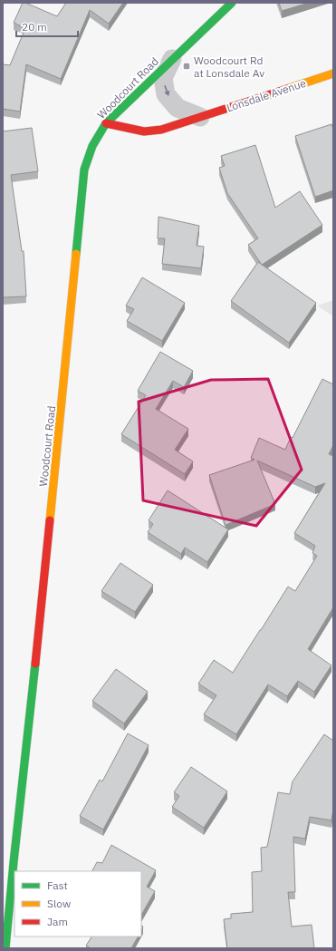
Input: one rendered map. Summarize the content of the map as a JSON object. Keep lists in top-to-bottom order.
{
  "streets": {
    "street": ["Woodcourt Road", "Lonsdale Avenue"]
  },
  "crossings": [
    ["Woodcourt Road", "Lonsdale Avenue"]
  ],
  "places": {
    "transit": ["Woodcourt Rd at Lonsdale Av"]
  },
  "legend": ["Fast", "Slow", "Jam"],
  "scale_bar": "20 m"
}
